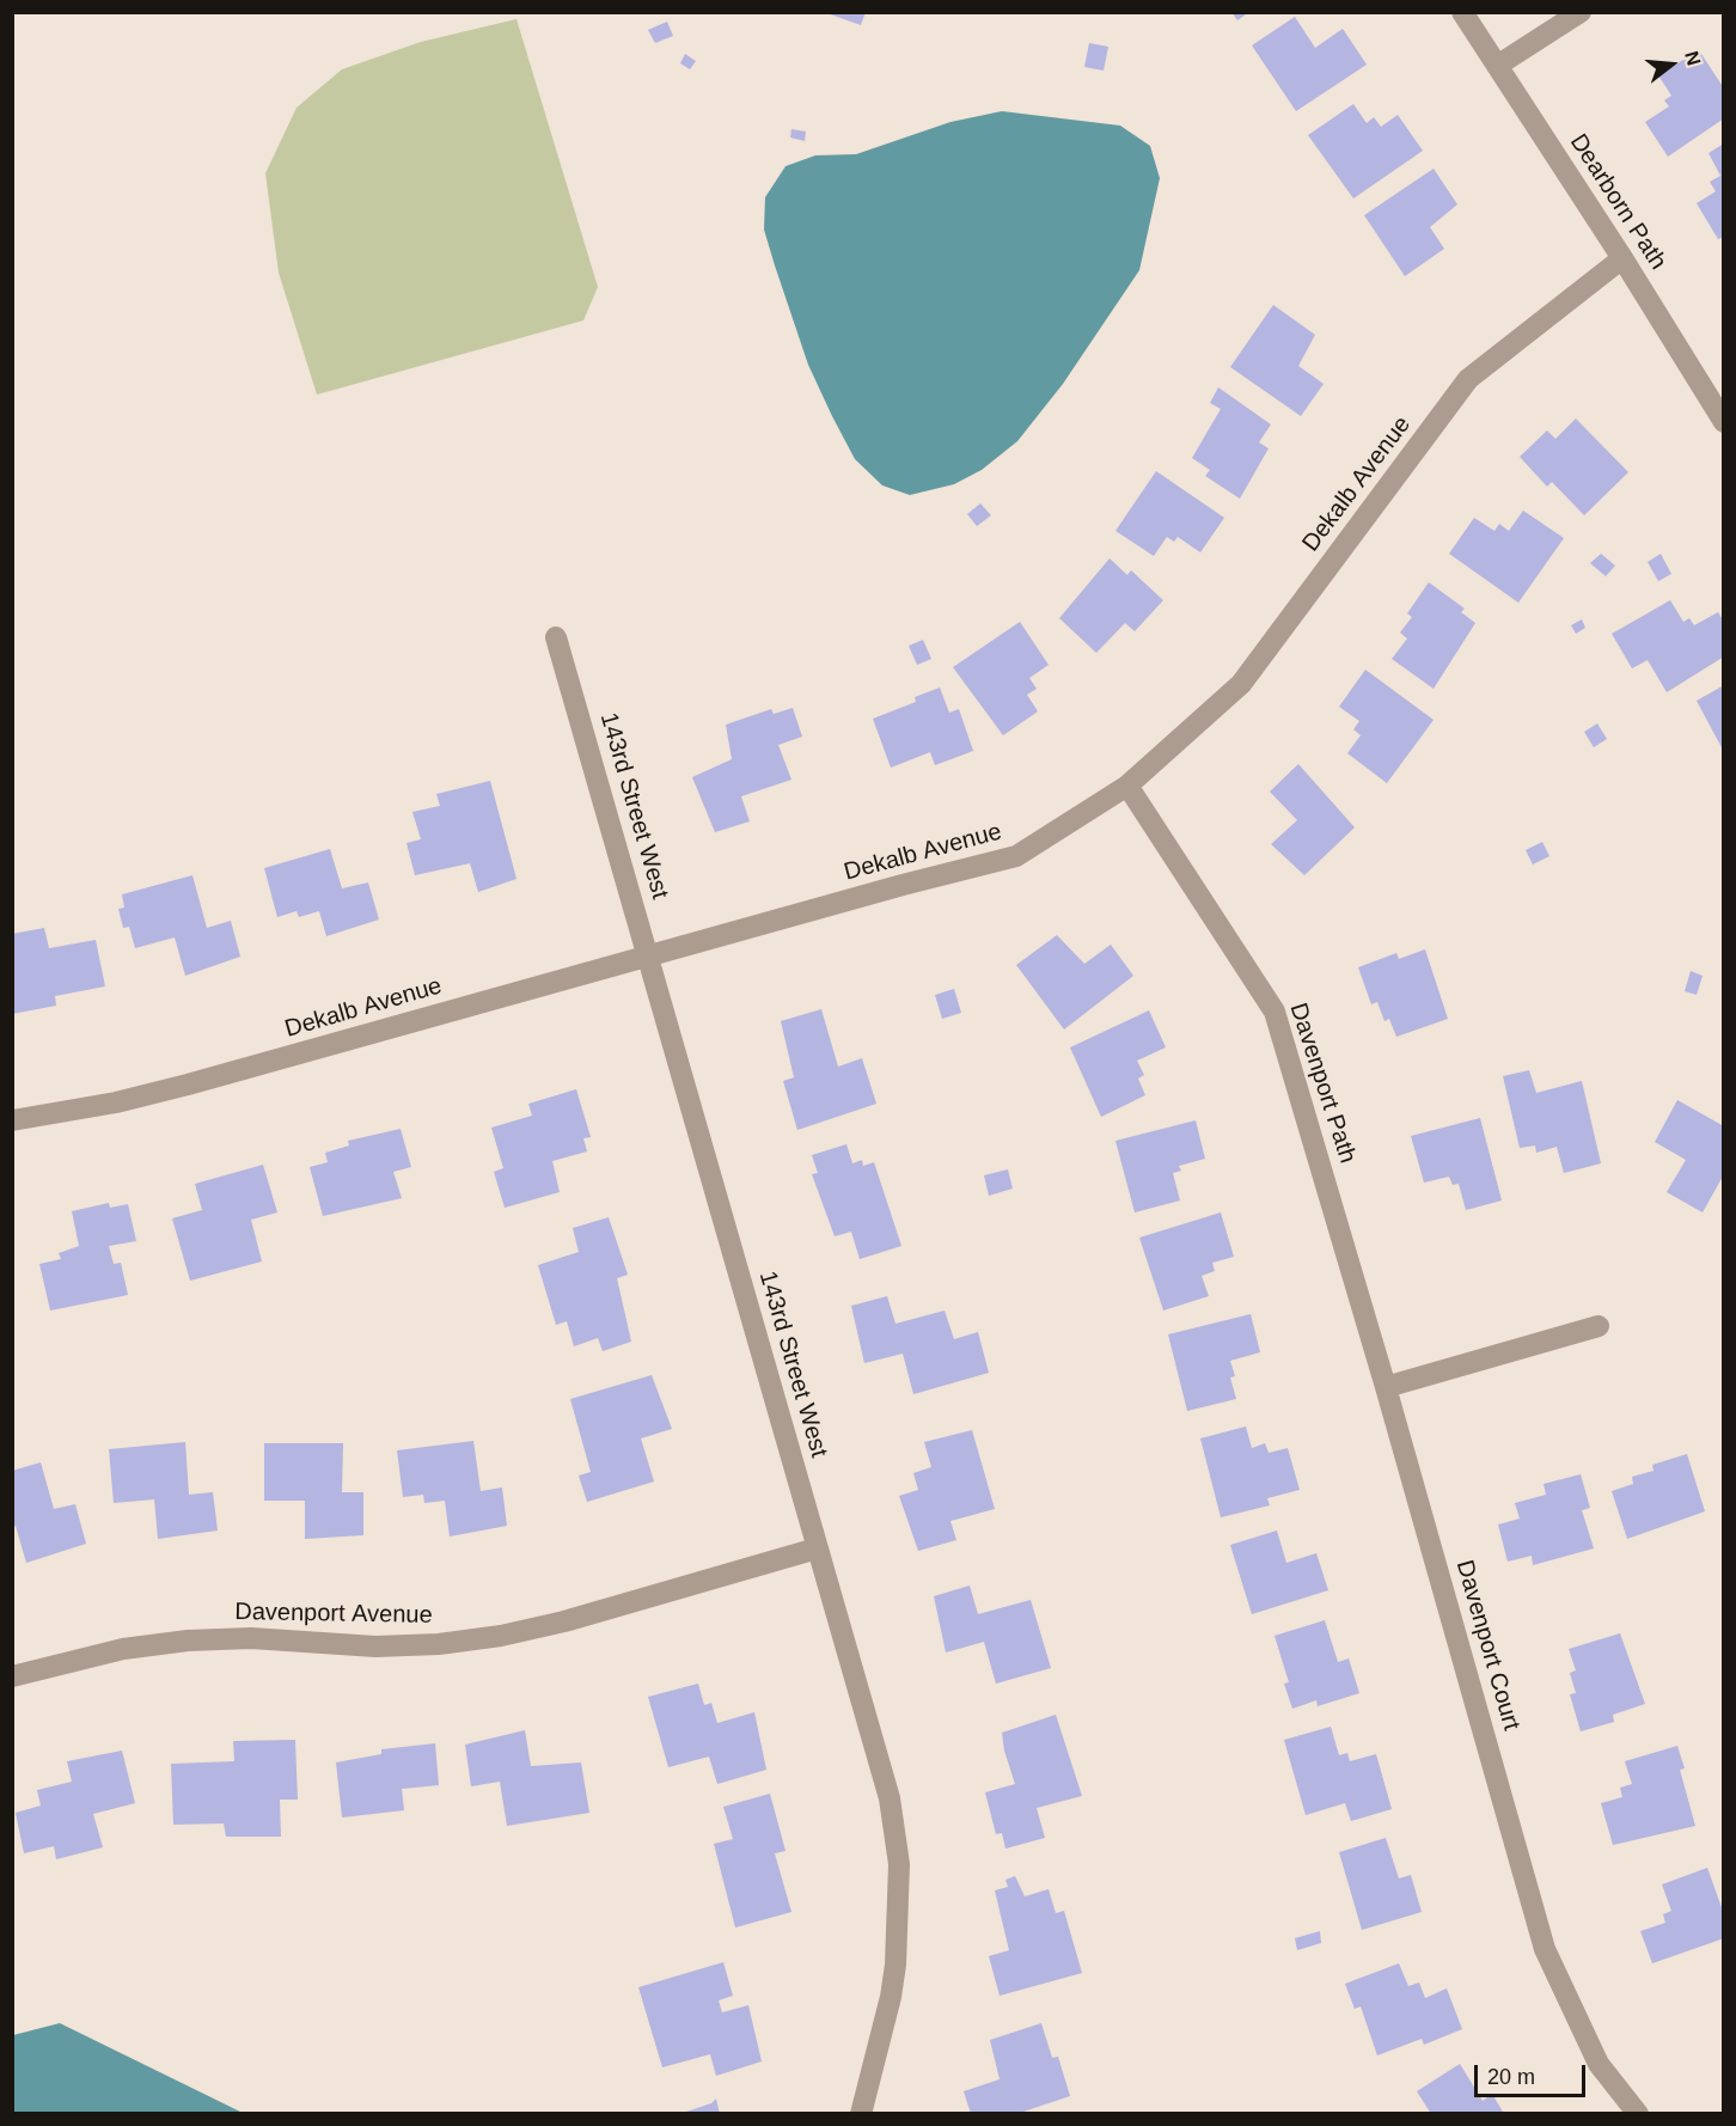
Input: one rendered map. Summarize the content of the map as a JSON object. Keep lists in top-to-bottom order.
{
  "streets": {
    "street": [
      "Dearborn Path",
      "Dekalb Avenue",
      "143rd Street West",
      "Davenport Path",
      "Davenport Avenue",
      "Davenport Court"
    ]
  },
  "crossings": [
    ["Dearborn Path", "Dekalb Avenue"],
    ["Dekalb Avenue", "143rd Street West"],
    ["Dekalb Avenue", "Davenport Path"],
    ["143rd Street West", "Davenport Avenue"],
    ["Davenport Path", "Davenport Court"]
  ],
  "scale_bar": "20 m",
  "north": "right"
}
